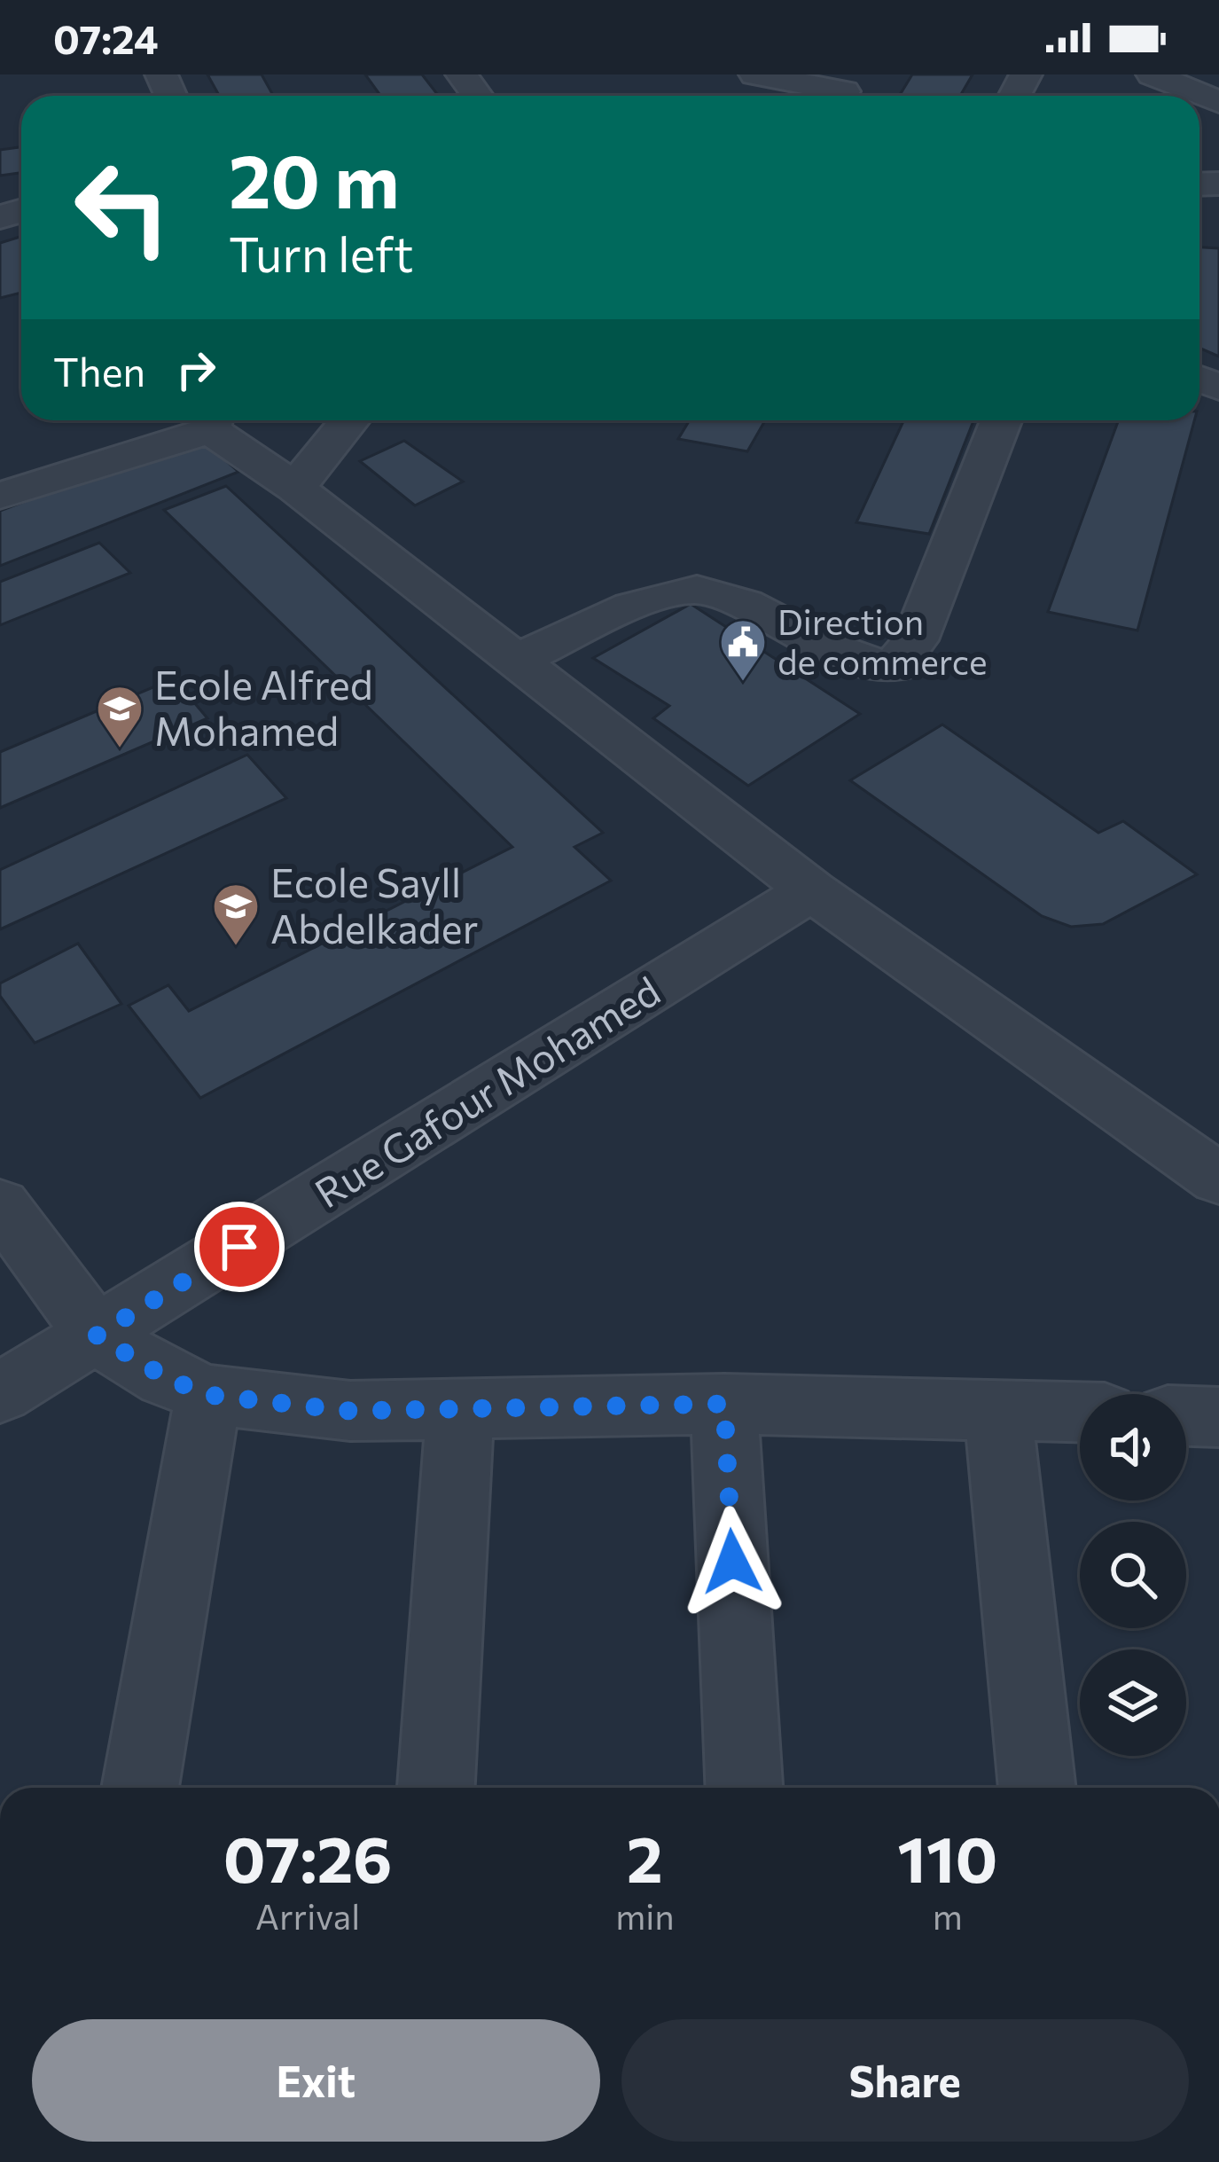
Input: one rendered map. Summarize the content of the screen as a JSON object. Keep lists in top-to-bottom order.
{
  "streets": {
    "street": ["Rue Gafour Mohamed"]
  },
  "places": {
    "public building": ["Direction de commerce"],
    "school or university": ["Ecole Alfred Mohamed", "Ecole Sayll Abdelkader"]
  },
  "page": {
    "status": "07:24",
    "turn": ["20 m", "Turn left"],
    "then": "Then",
    "eta": [
      "07:26",
      "Arrival",
      "2",
      "min",
      "110",
      "m"
    ],
    "buttons": ["Exit", "Share"]
  }
}
